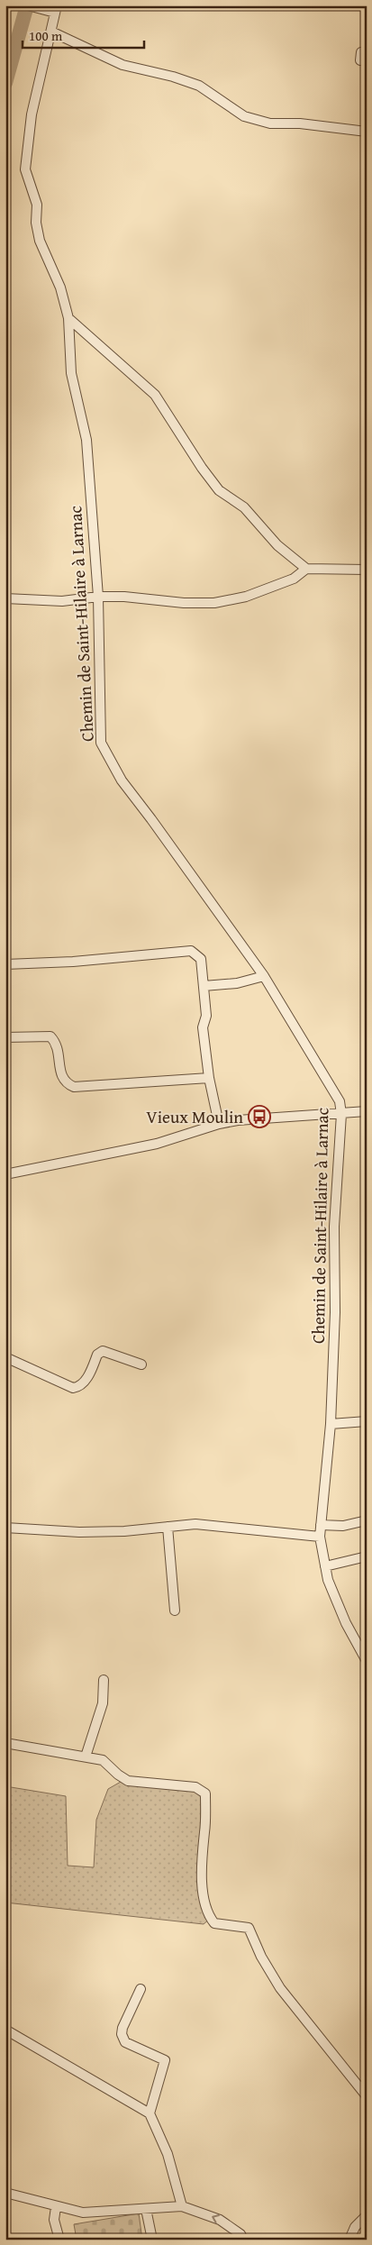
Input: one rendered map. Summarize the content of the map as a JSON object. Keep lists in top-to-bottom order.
{
  "streets": {
    "street": ["Chemin de Saint-Hilaire à Larnac"]
  },
  "places": {
    "bus stop": ["Vieux Moulin"]
  },
  "scale_bar": "100 m"
}
